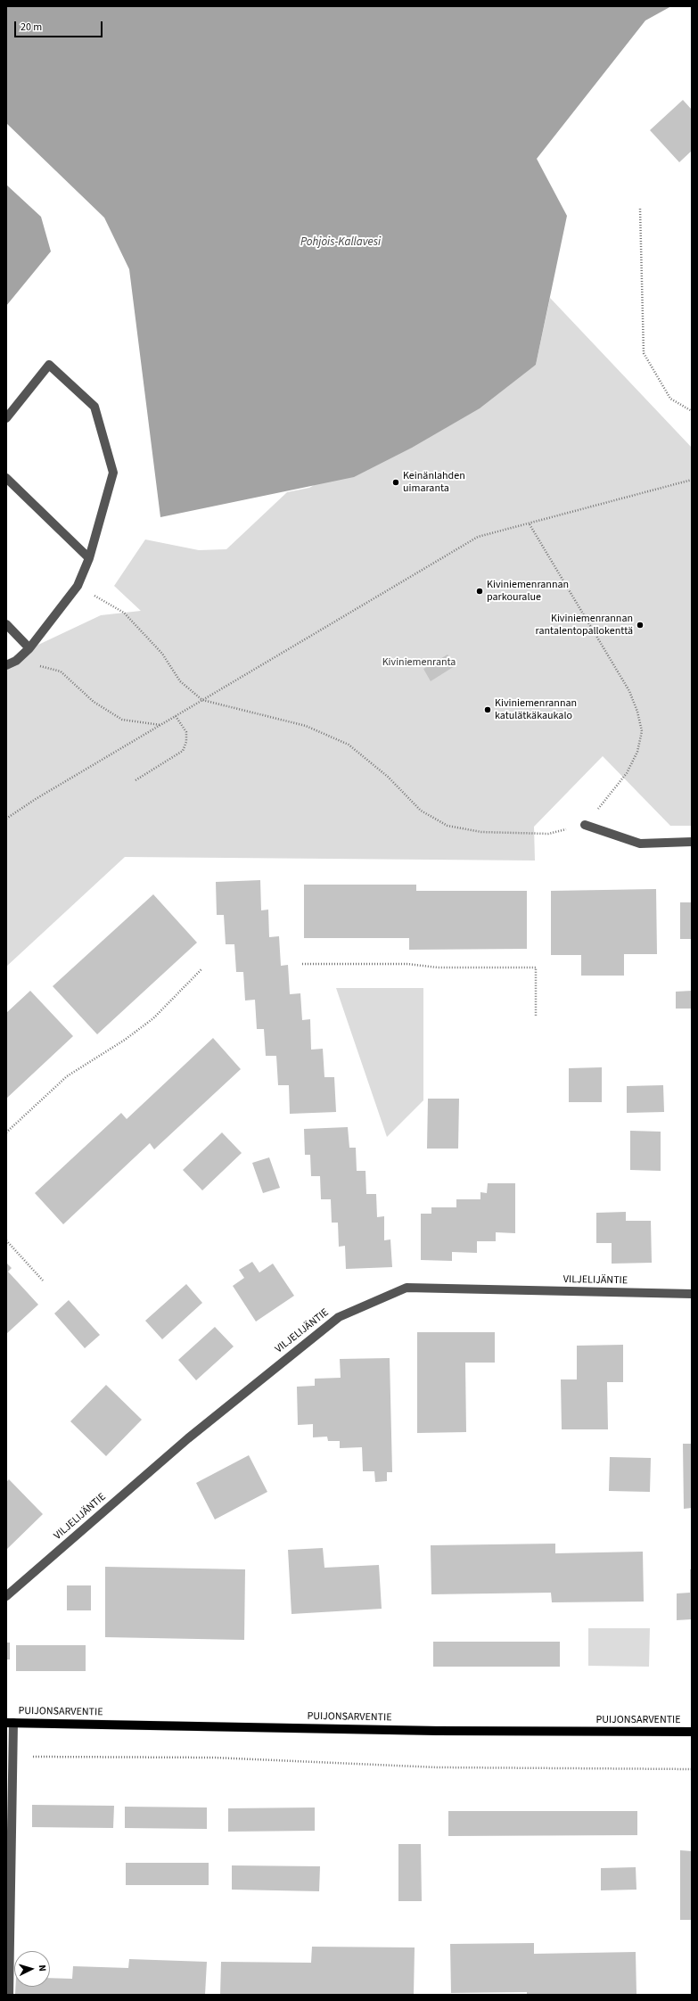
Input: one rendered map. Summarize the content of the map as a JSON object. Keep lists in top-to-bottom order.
{
  "streets": {
    "main road": ["PUIJONSARVENTIE"],
    "street": ["VILJELIJÄNTIE"]
  },
  "water": ["Pohjois-Kallavesi"],
  "parks": ["Kiviniemenranta"],
  "places": [
    "Keinänlahden uimaranta",
    "Kiviniemenrannan parkouralue",
    "Kiviniemenrannan rantalentopallokenttä",
    "Kiviniemenrannan katulätkäkaukalo"
  ],
  "scale_bar": "20 m",
  "north": "right"
}
